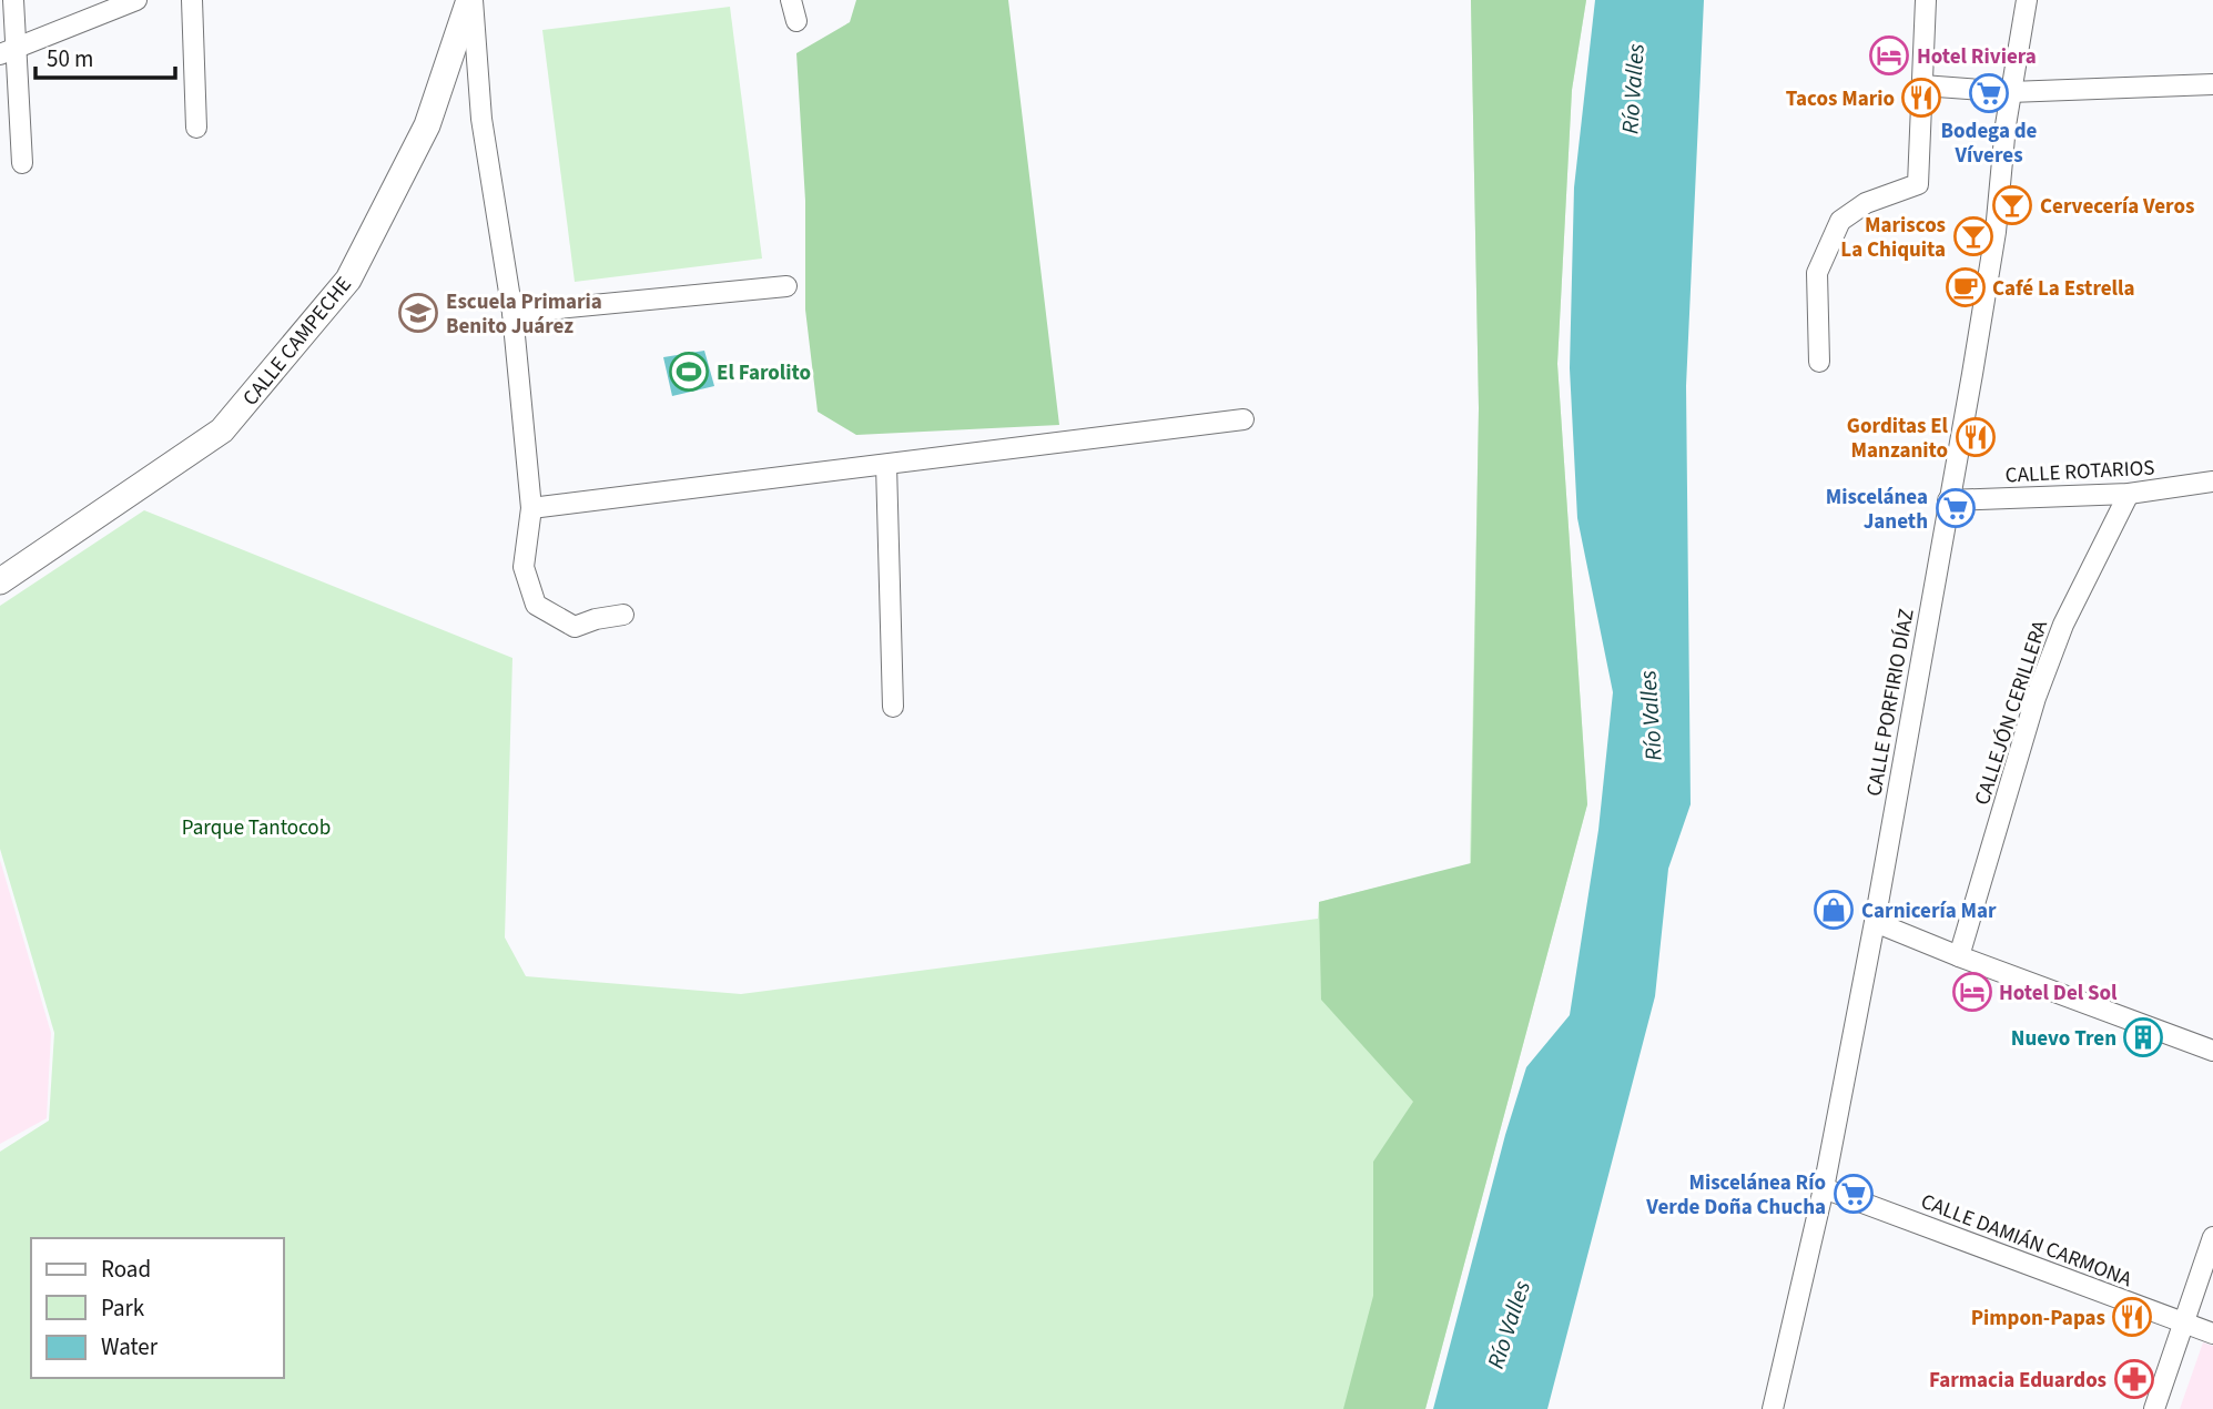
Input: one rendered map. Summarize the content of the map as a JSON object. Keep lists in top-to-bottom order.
{
  "streets": {
    "street": [
      "CALLE CAMPECHE",
      "CALLE ROTARIOS",
      "CALLE PORFIRIO DÍAZ",
      "CALLEJÓN CERILLERA",
      "CALLE DAMIÁN CARMONA"
    ]
  },
  "crossings": [
    ["CALLE ROTARIOS", "CALLE PORFIRIO DÍAZ"],
    ["CALLE ROTARIOS", "CALLEJÓN CERILLERA"],
    ["CALLE PORFIRIO DÍAZ", "CALLE DAMIÁN CARMONA"]
  ],
  "water": ["Río Valles"],
  "parks": ["Parque Tantocob"],
  "places": {
    "hotel": ["Hotel Riviera", "Hotel Del Sol"],
    "supermarket": ["Bodega de Víveres", "Miscelánea Janeth", "Miscelánea Río Verde Doña Chucha"],
    "restaurant": ["Tacos Mario", "Gorditas El Manzanito", "Pimpon-Papas"],
    "bar": ["Cervecería Veros", "Mariscos La Chiquita"],
    "cafe": ["Café La Estrella"],
    "school or university": ["Escuela Primaria Benito Juárez"],
    "sports": ["El Farolito"],
    "shop": ["Carnicería Mar"],
    "building": ["Nuevo Tren"],
    "pharmacy": ["Farmacia Eduardos"]
  },
  "legend": ["Road", "Park", "Water"],
  "scale_bar": "50 m"
}
